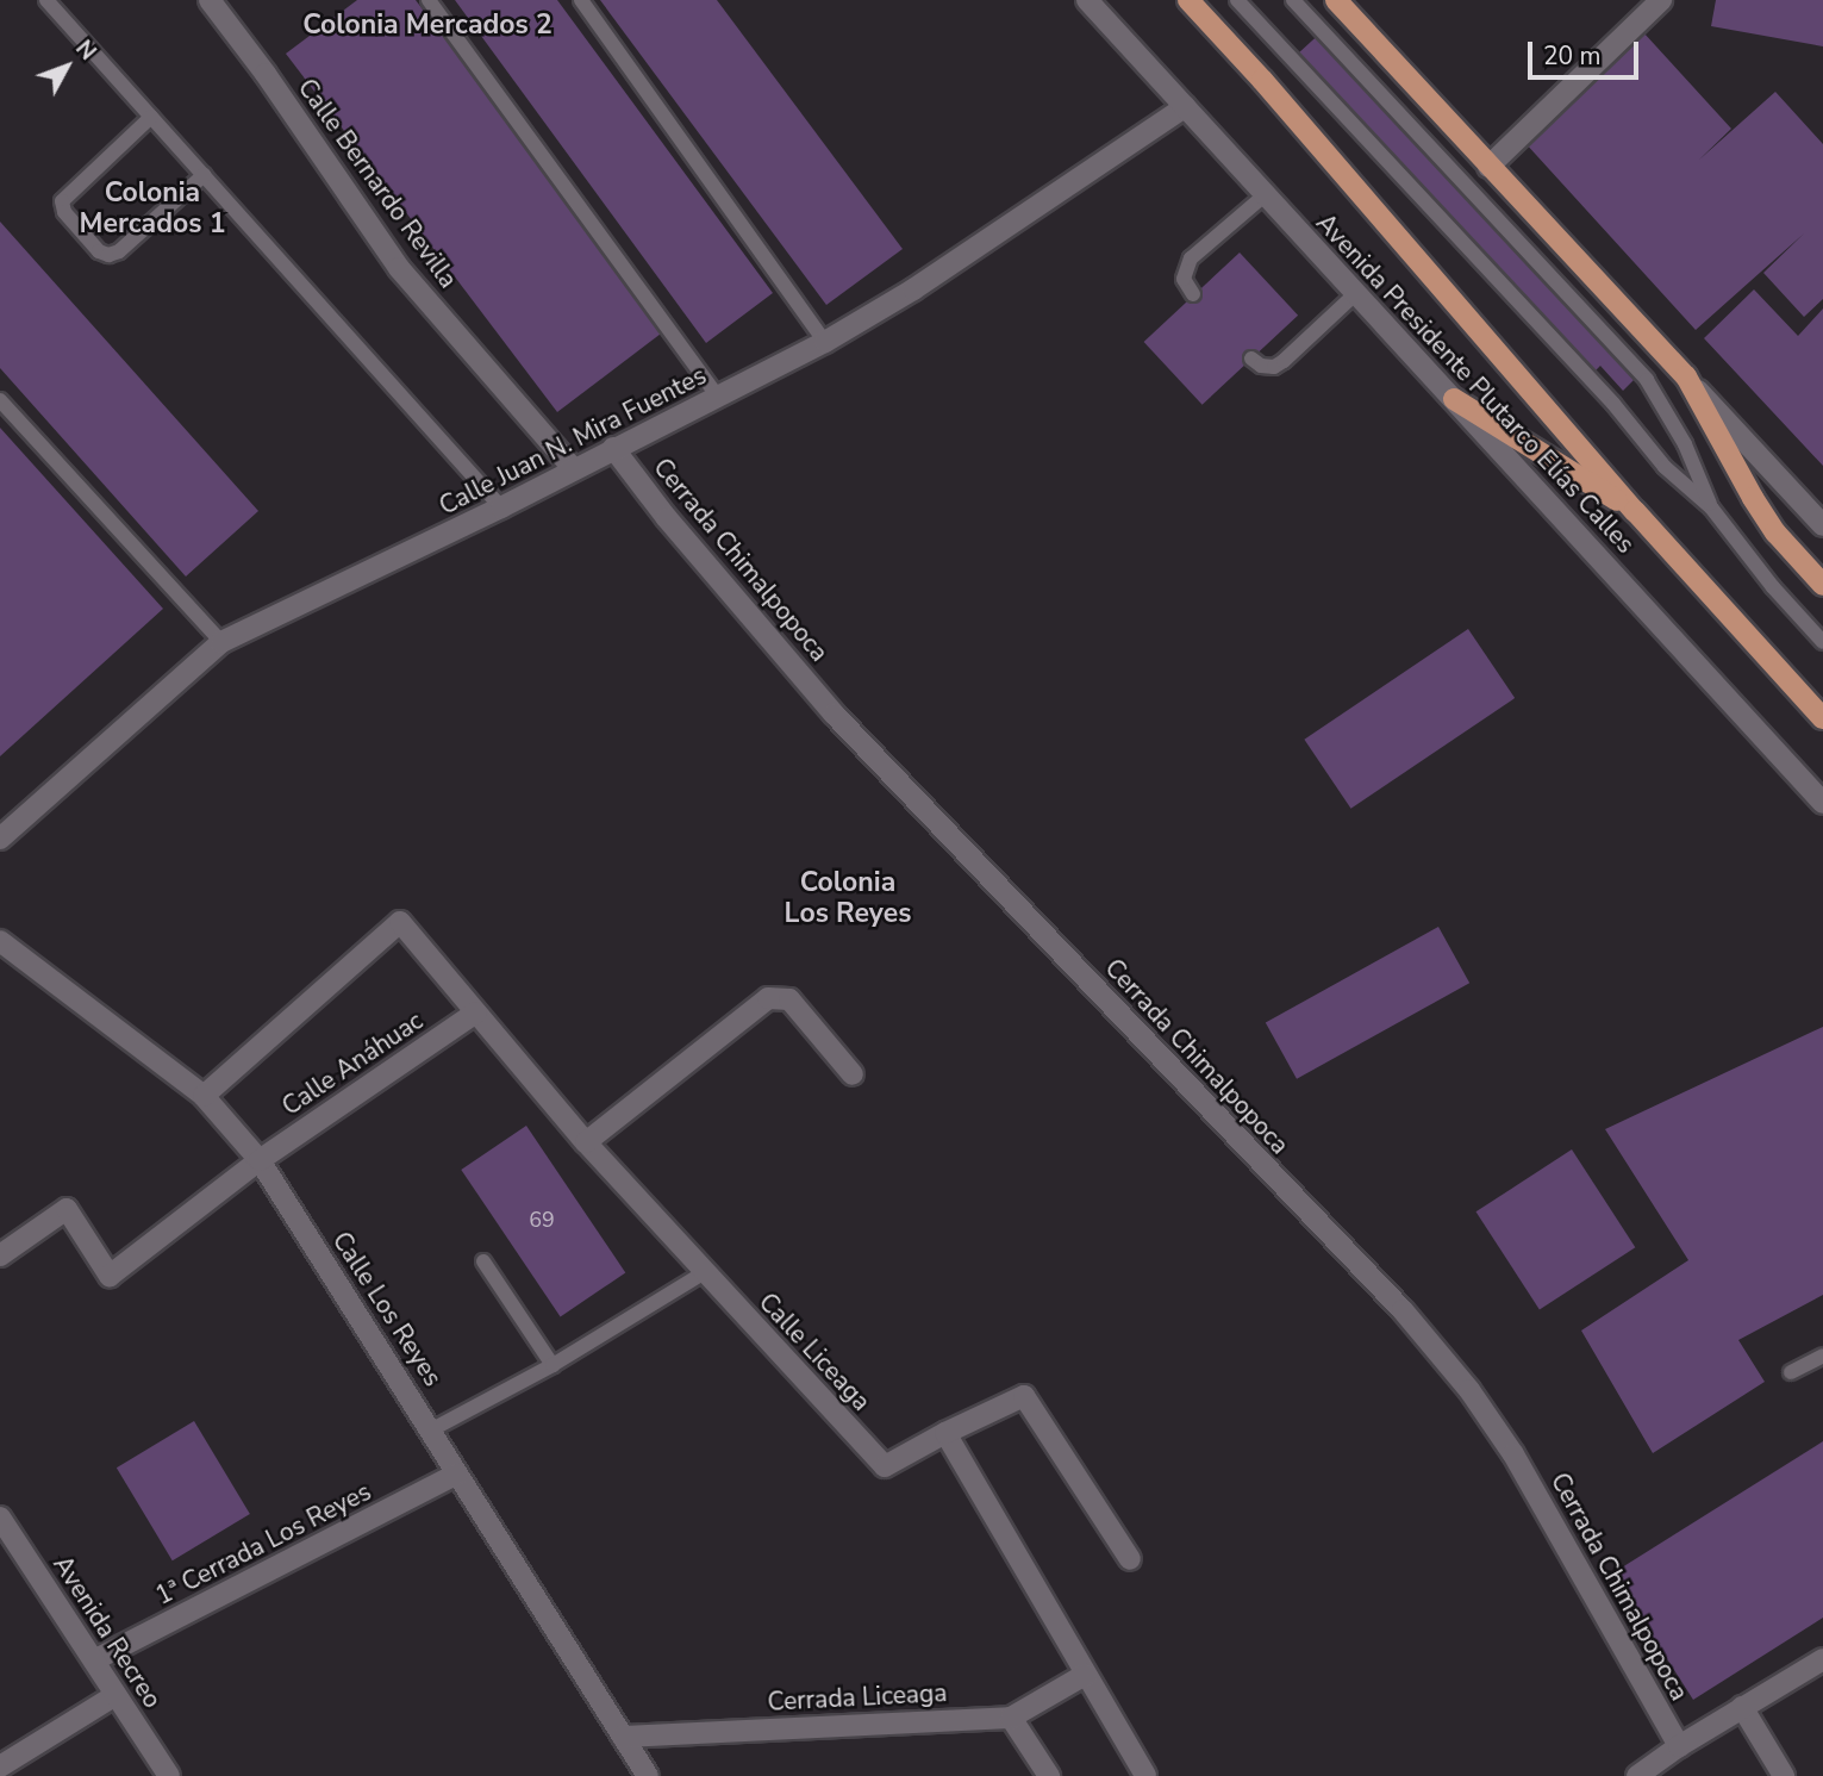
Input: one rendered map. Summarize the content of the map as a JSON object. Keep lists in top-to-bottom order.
{
  "streets": {
    "main road": ["Avenida Presidente Plutarco Elías Calles"],
    "street": [
      "Calle Bernardo Revilla",
      "Calle Juan N. Mira Fuentes",
      "Cerrada Chimalpopoca",
      "Calle Anáhuac",
      "Calle Los Reyes",
      "Calle Liceaga",
      "1ª Cerrada Los Reyes",
      "Avenida Recreo",
      "Cerrada Liceaga"
    ]
  },
  "crossings": [
    ["Calle Bernardo Revilla", "Calle Juan N. Mira Fuentes"],
    ["Avenida Presidente Plutarco Elías Calles", "Calle Juan N. Mira Fuentes"],
    ["Calle Juan N. Mira Fuentes", "Cerrada Chimalpopoca"],
    ["Calle Anáhuac", "Calle Los Reyes"],
    ["Calle Anáhuac", "Calle Liceaga"],
    ["Calle Los Reyes", "Calle Liceaga"],
    ["Calle Los Reyes", "1ª Cerrada Los Reyes"],
    ["Calle Los Reyes", "Cerrada Liceaga"],
    ["1ª Cerrada Los Reyes", "Avenida Recreo"]
  ],
  "districts": ["Colonia Mercados 2", "Colonia Mercados 1", "Colonia Los Reyes"],
  "house_numbers": ["69"],
  "scale_bar": "20 m",
  "north": "top right"
}
